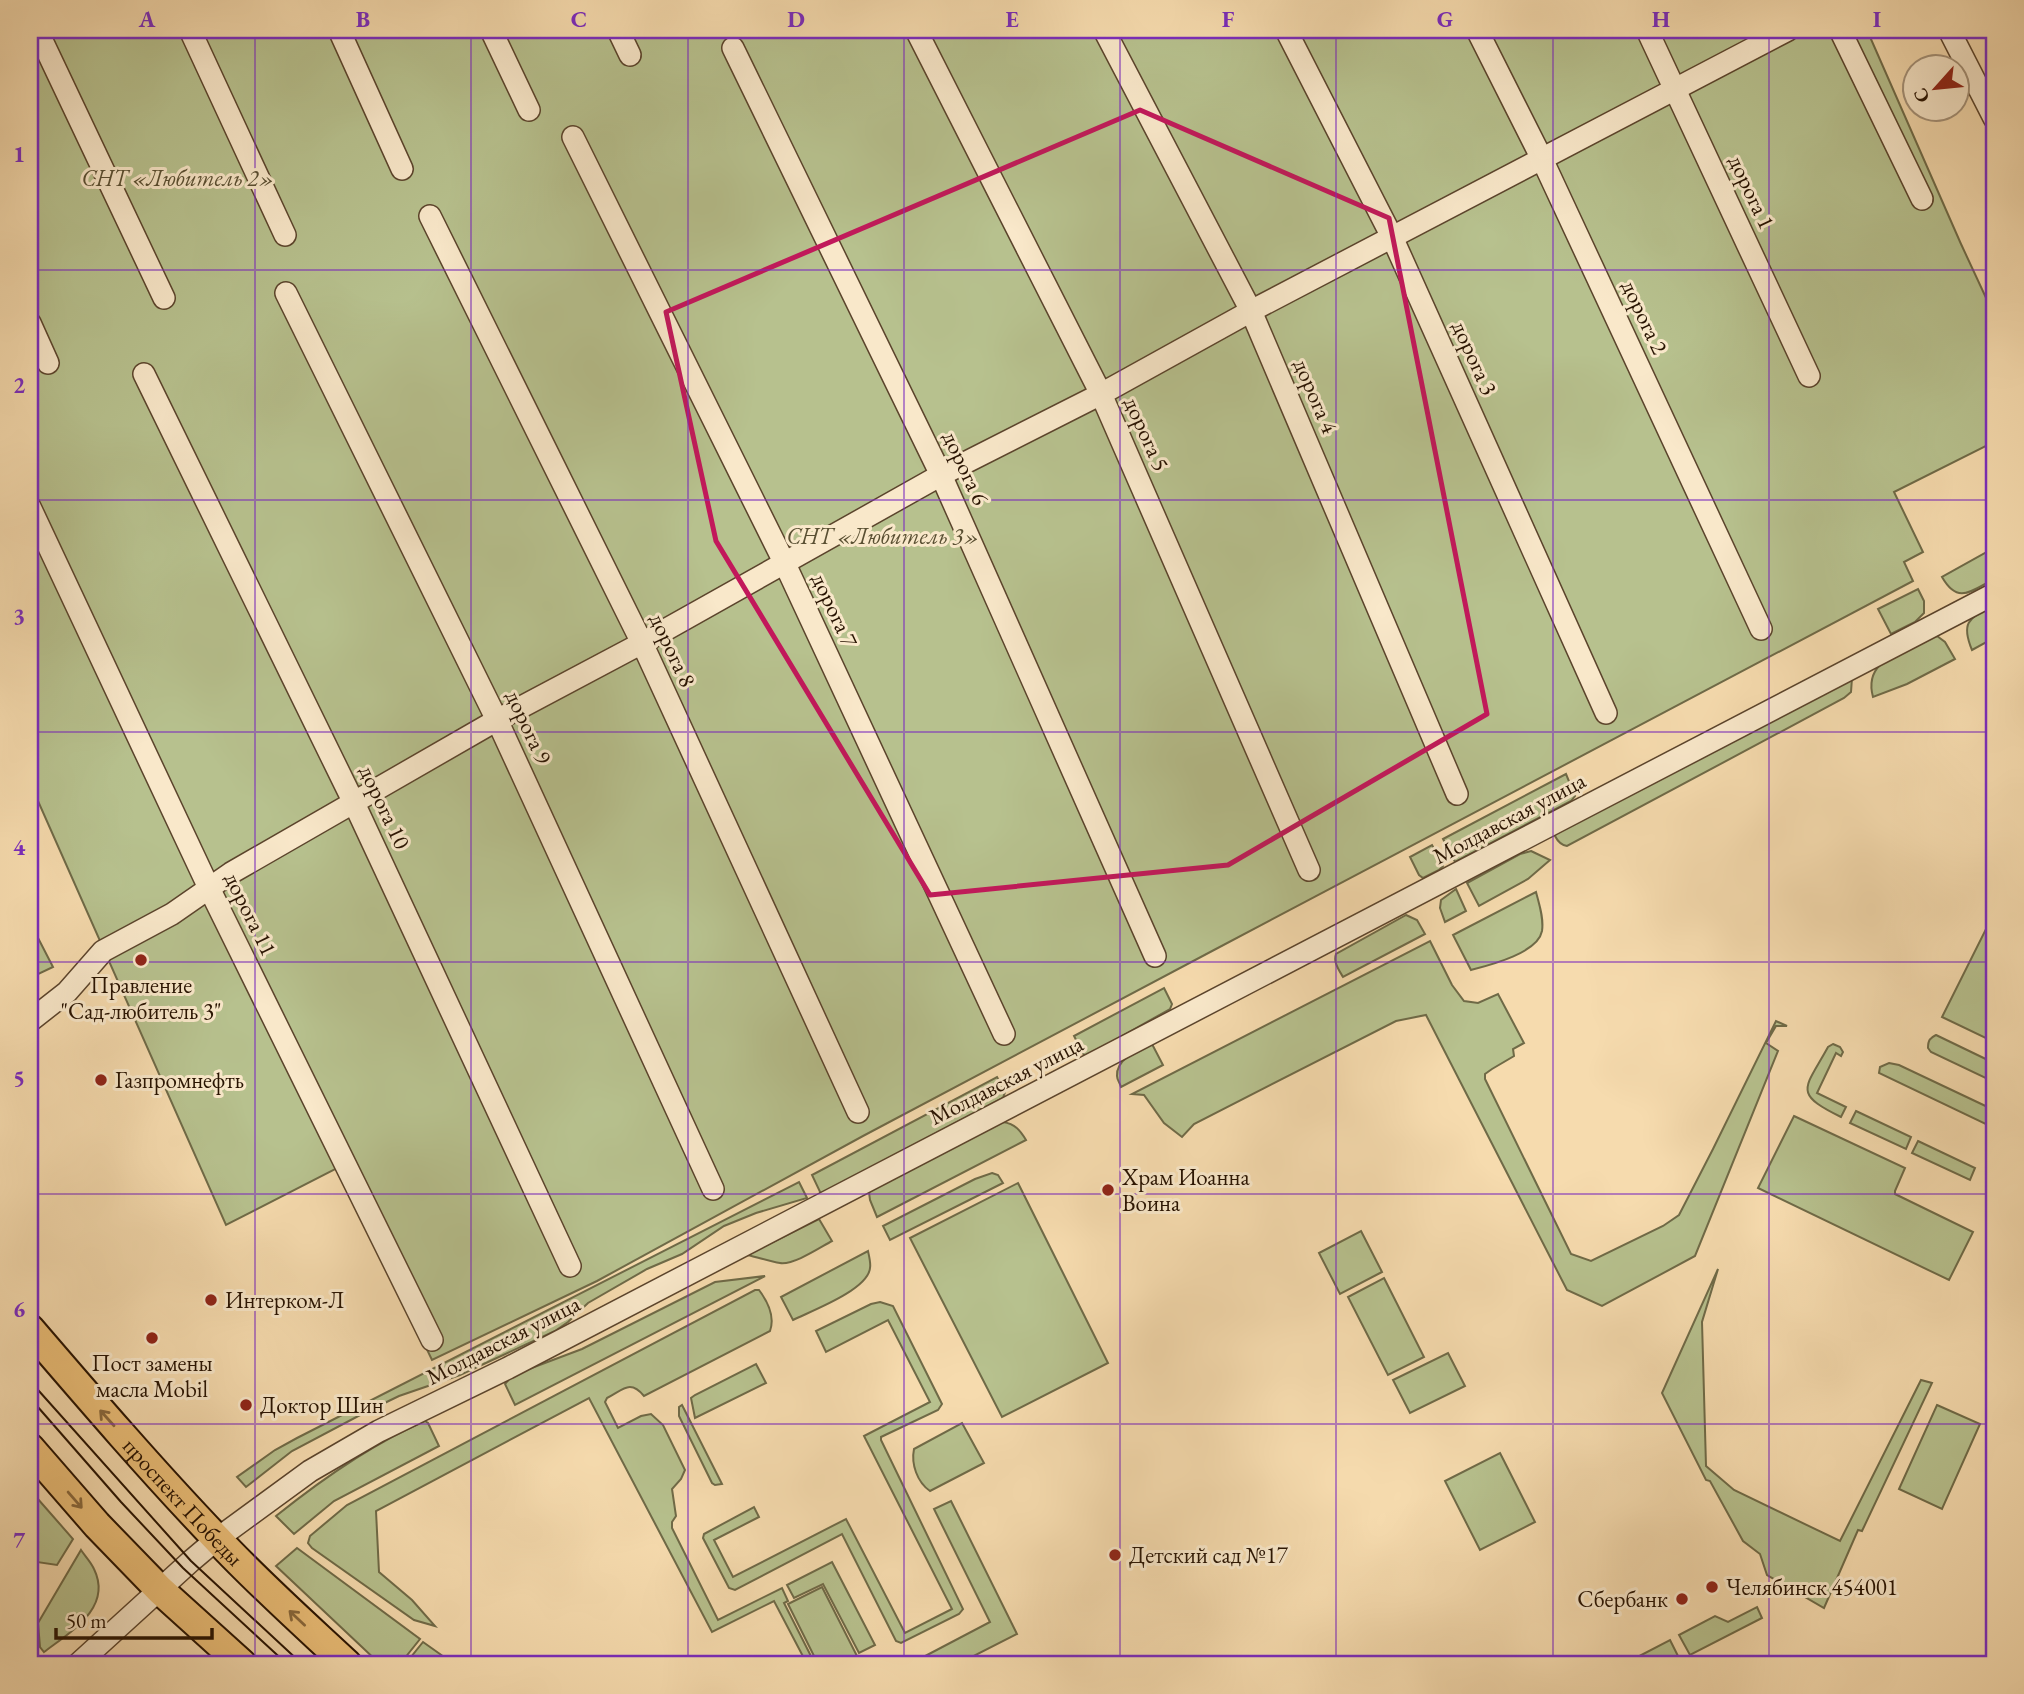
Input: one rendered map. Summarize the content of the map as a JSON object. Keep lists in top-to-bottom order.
{
  "streets": {
    "main road": ["проспект Победы"],
    "street": [
      "дорога 1",
      "дорога 2",
      "дорога 3",
      "дорога 4",
      "дорога 5",
      "дорога 6",
      "дорога 7",
      "дорога 8",
      "дорога 9",
      "дорога 10",
      "Молдавская улица",
      "дорога 11"
    ]
  },
  "crossings": [
    ["Молдавская улица", "проспект Победы"]
  ],
  "parks": ["СНТ «Любитель 2»", "СНТ «Любитель 3»"],
  "places": [
    "Правление \"Сад-любитель 3\"",
    "Газпромнефть",
    "Храм Иоанна Воина",
    "Интерком-Л",
    "Пост замены масла Mobil",
    "Доктор Шин",
    "Детский сад №17",
    "Челябинск 454001",
    "Сбербанк"
  ],
  "scale_bar": "50 m",
  "north": "bottom left",
  "grid": {
    "columns": [
      "A",
      "B",
      "C",
      "D",
      "E",
      "F",
      "G",
      "H",
      "I"
    ],
    "rows": [
      "1",
      "2",
      "3",
      "4",
      "5",
      "6",
      "7"
    ]
  }
}
